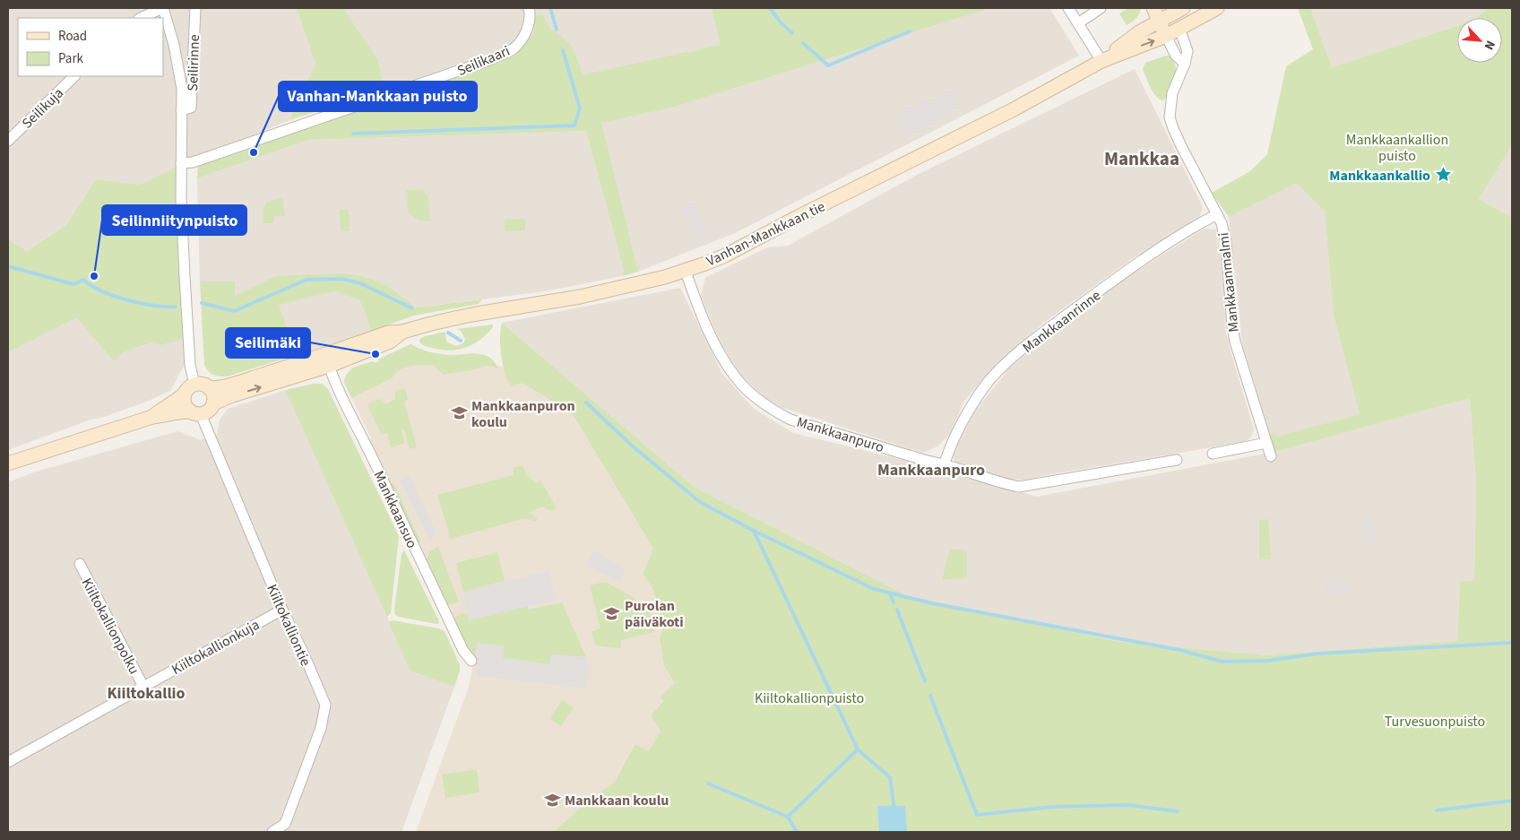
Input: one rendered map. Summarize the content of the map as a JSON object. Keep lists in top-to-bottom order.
{
  "streets": {
    "main road": ["Vanhan-Mankkaan tie"],
    "street": [
      "Seilikaari",
      "Seilirinne",
      "Seilikuja",
      "Mankkaanmalmi",
      "Mankkaanrinne",
      "Mankkaanpuro",
      "Mankkaansuo",
      "Kiiltokalliontie",
      "Kiiltokallionpolku",
      "Kiiltokallionkuja"
    ]
  },
  "crossings": [
    ["Vanhan-Mankkaan tie", "Mankkaanmalmi"],
    ["Vanhan-Mankkaan tie", "Mankkaanpuro"],
    ["Vanhan-Mankkaan tie", "Mankkaansuo"],
    ["Vanhan-Mankkaan tie", "Kiiltokalliontie"],
    ["Mankkaanmalmi", "Mankkaanrinne"],
    ["Mankkaanrinne", "Mankkaanpuro"],
    ["Kiiltokalliontie", "Kiiltokallionkuja"],
    ["Kiiltokallionpolku", "Kiiltokallionkuja"]
  ],
  "districts": ["Mankkaa", "Mankkaanpuro", "Kiiltokallio"],
  "parks": ["Mankkaankallion puisto", "Kiiltokallionpuisto", "Turvesuonpuisto"],
  "places": {
    "other": ["Vanhan-Mankkaan puisto", "Seilinniitynpuisto", "Seilimäki"],
    "place": ["Mankkaankallio"],
    "school or university": ["Mankkaanpuron koulu", "Purolan päiväkoti", "Mankkaan koulu"]
  },
  "legend": ["Road", "Park"],
  "north": "bottom right"
}
